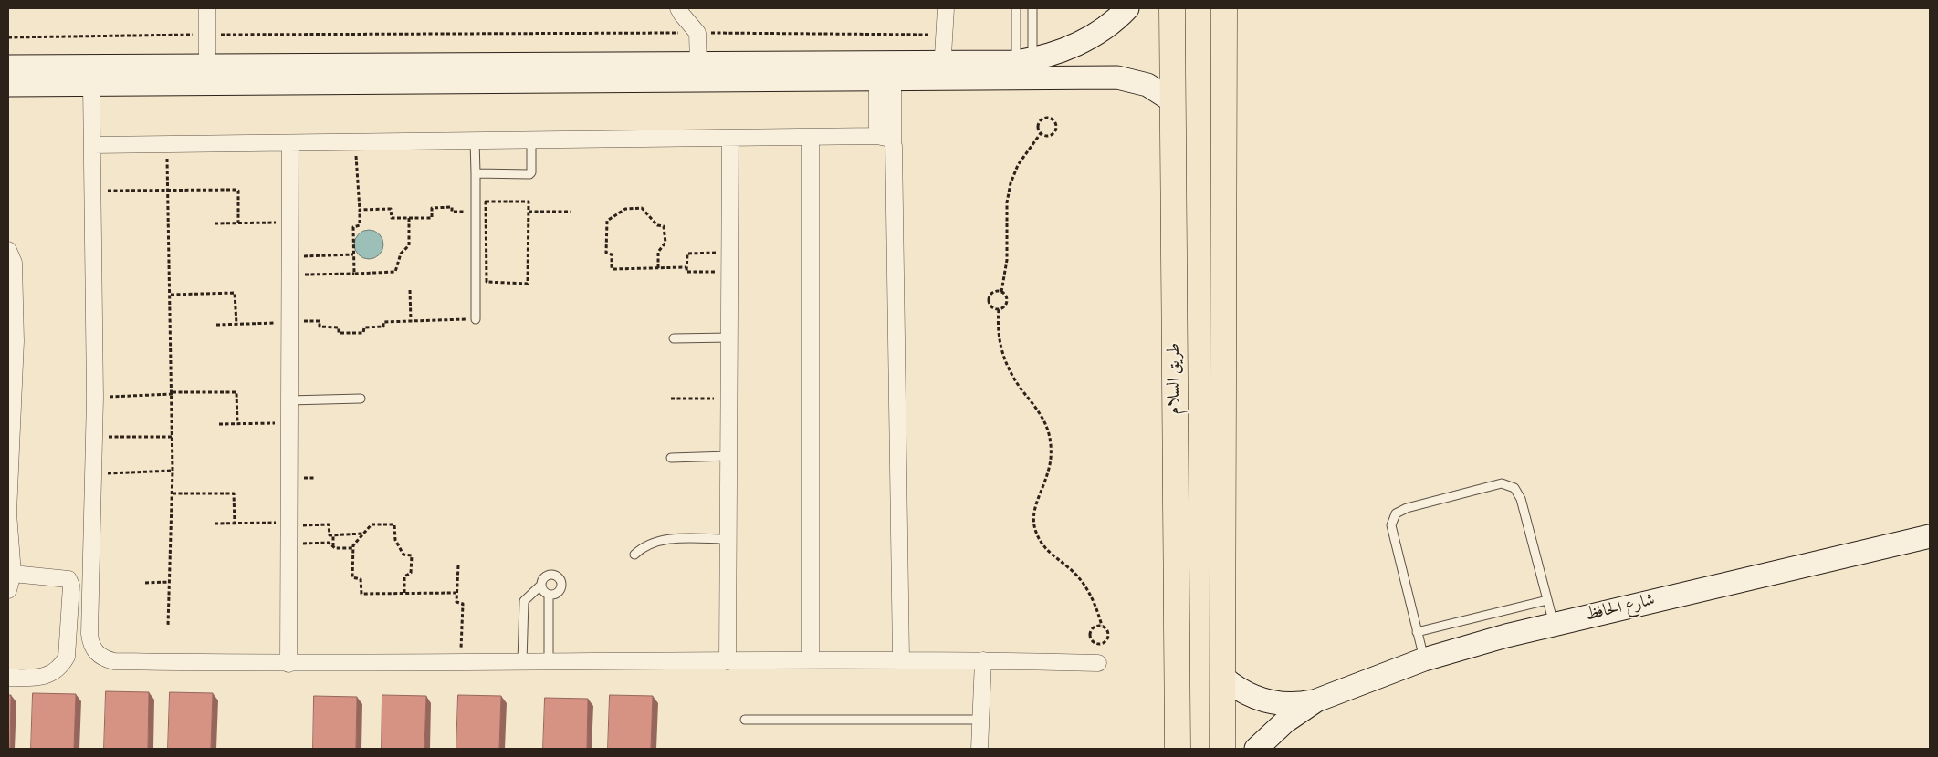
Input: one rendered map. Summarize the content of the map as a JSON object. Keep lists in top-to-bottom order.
{
  "streets": {
    "main road": ["طريق السلام"],
    "street": ["شارع الحافظ"]
  }
}
